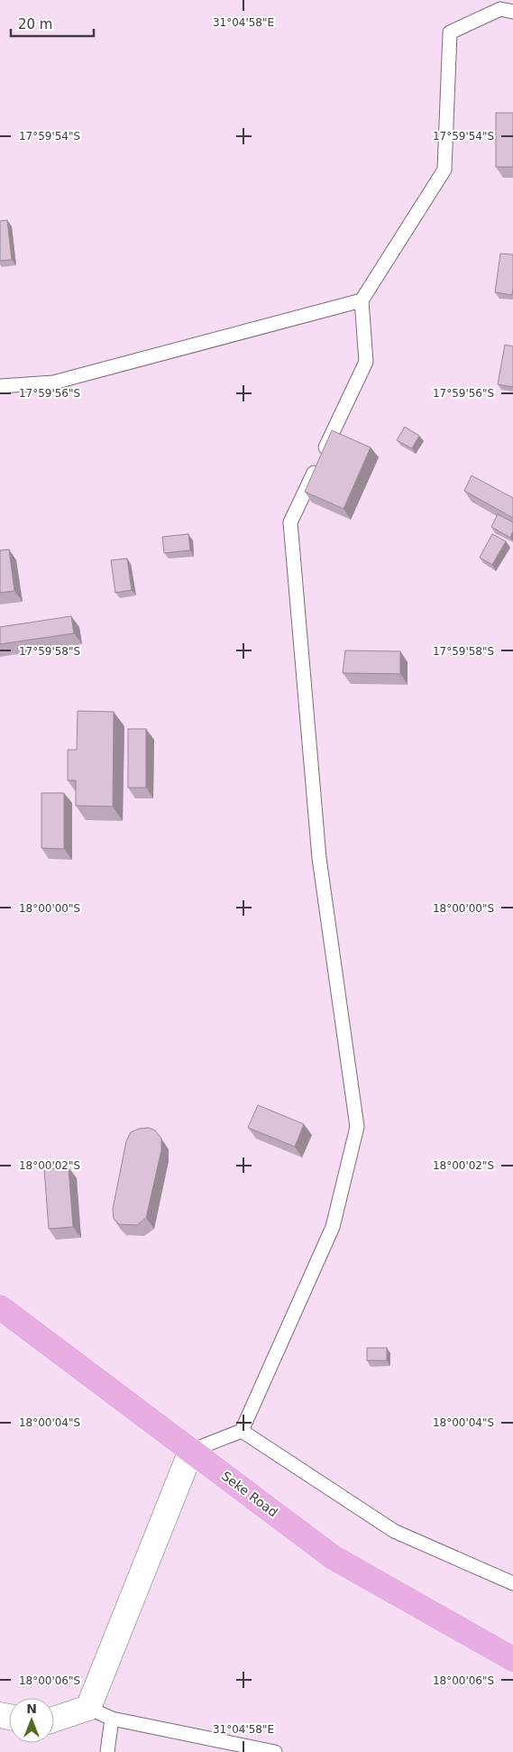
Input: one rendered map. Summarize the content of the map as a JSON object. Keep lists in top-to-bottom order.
{
  "streets": {
    "main road": ["Seke Road"]
  },
  "scale_bar": "20 m",
  "north": "top",
  "coordinates": [
    "31°04'58\"E",
    "17°59'54\"S",
    "17°59'56\"S",
    "17°59'58\"S",
    "18°00'00\"S",
    "18°00'02\"S",
    "18°00'04\"S",
    "18°00'06\"S"
  ]
}
